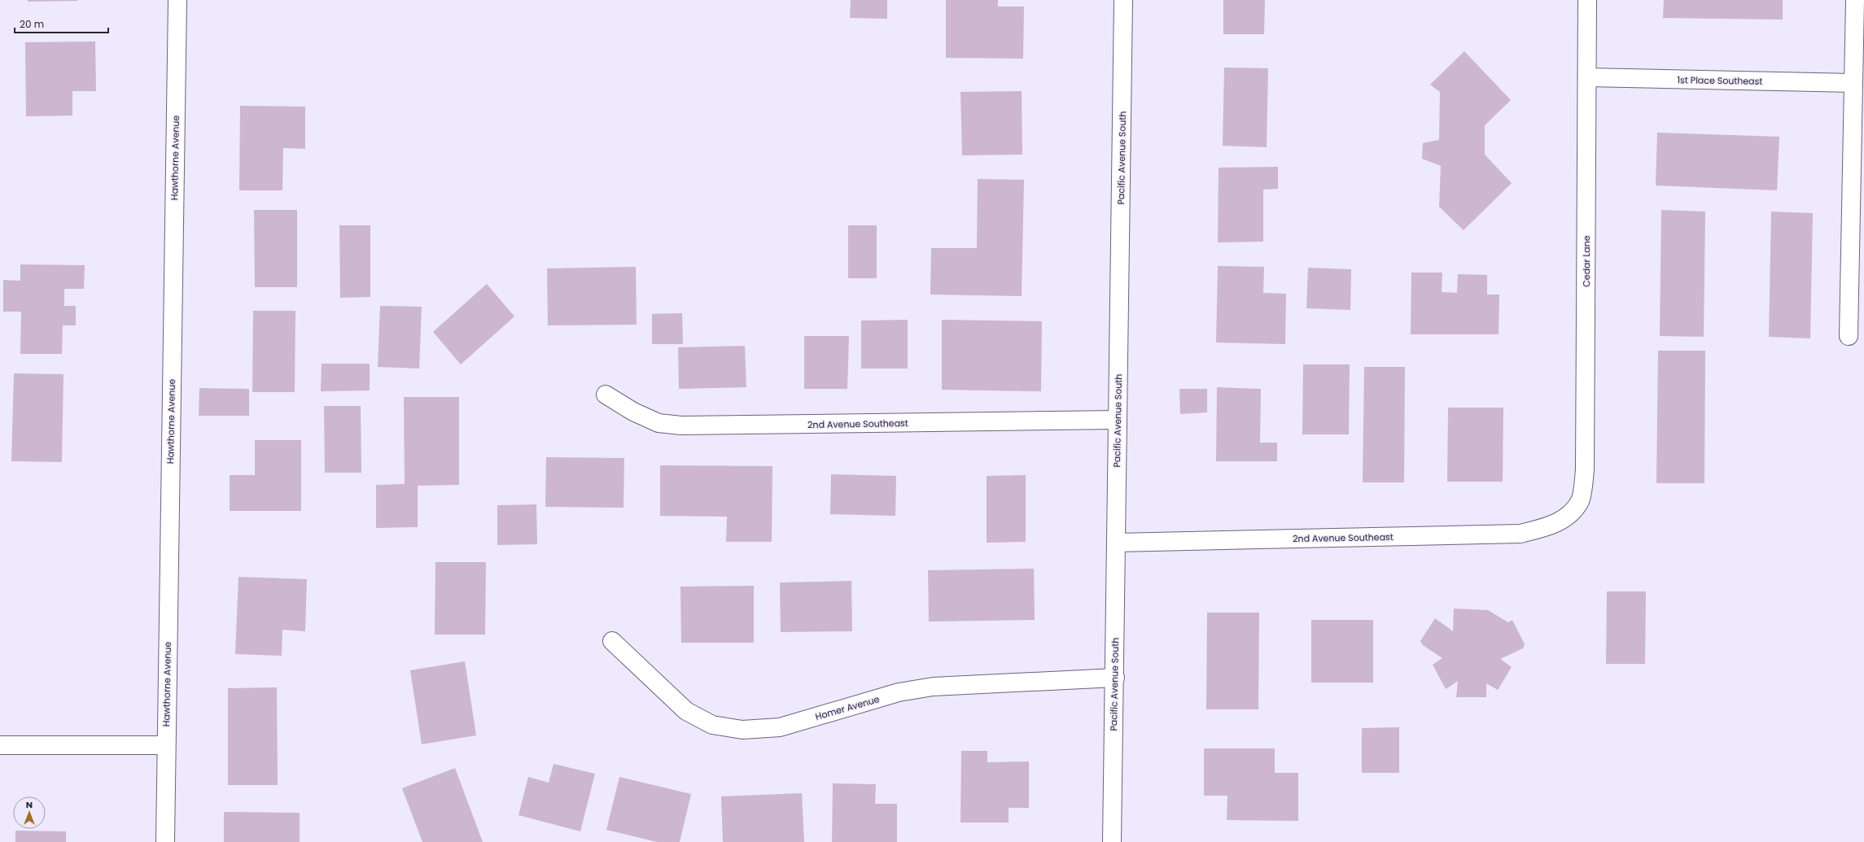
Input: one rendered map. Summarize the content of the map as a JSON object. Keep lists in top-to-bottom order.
{
  "streets": {
    "street": [
      "1st Place Southeast",
      "Hawthorne Avenue",
      "Pacific Avenue South",
      "Cedar Lane",
      "2nd Avenue Southeast",
      "Homer Avenue"
    ]
  },
  "crossings": [
    ["1st Place Southeast", "Cedar Lane"],
    ["Pacific Avenue South", "2nd Avenue Southeast"],
    ["Pacific Avenue South", "Homer Avenue"],
    ["Cedar Lane", "2nd Avenue Southeast"]
  ],
  "scale_bar": "20 m",
  "north": "top"
}
